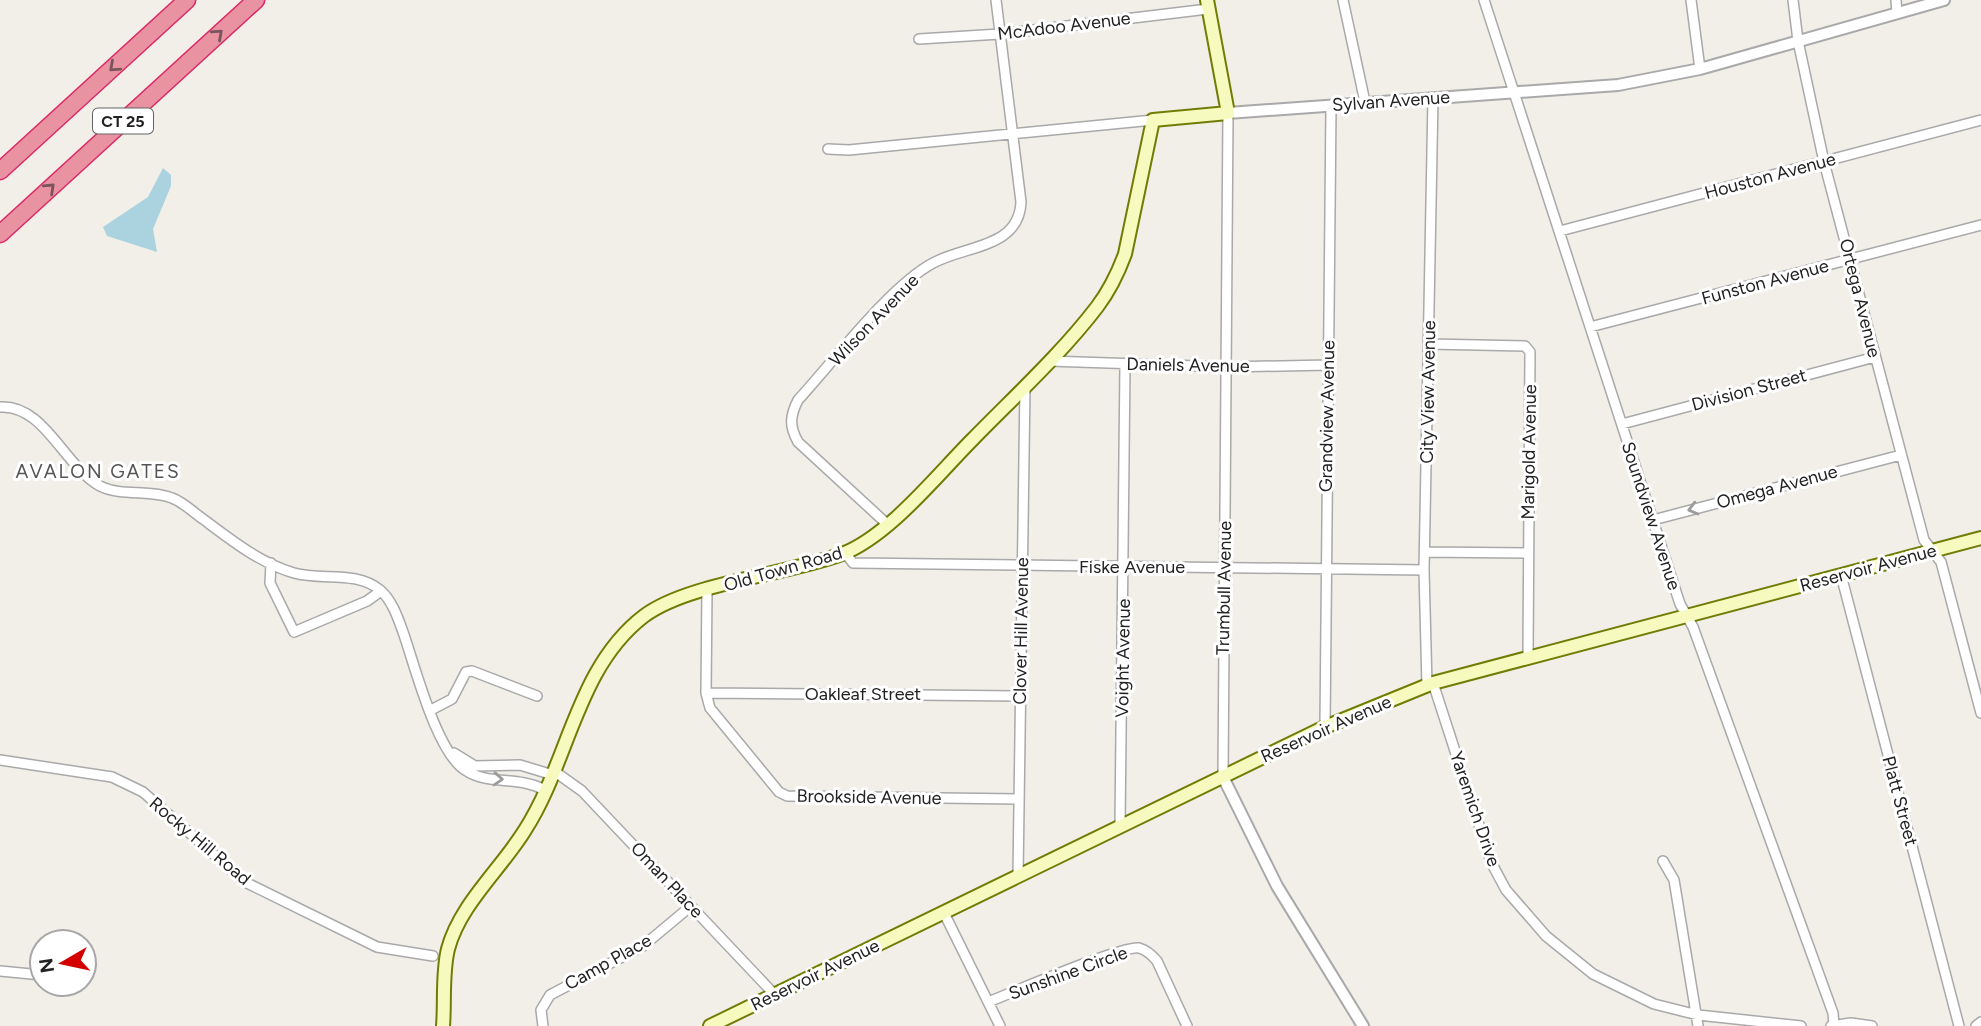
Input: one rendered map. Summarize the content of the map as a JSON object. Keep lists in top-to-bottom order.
{
  "streets": {
    "highway": ["CT 25"],
    "main road": ["Sylvan Avenue", "Reservoir Avenue", "Old Town Road"],
    "street": [
      "McAdoo Avenue",
      "Houston Avenue",
      "Funston Avenue",
      "Ortega Avenue",
      "Wilson Avenue",
      "Daniels Avenue",
      "Division Street",
      "City View Avenue",
      "Grandview Avenue",
      "Marigold Avenue",
      "Omega Avenue",
      "Soundview Avenue",
      "Fiske Avenue",
      "Trumbull Avenue",
      "Clover Hill Avenue",
      "Voight Avenue",
      "Oakleaf Street",
      "Brookside Avenue",
      "Platt Street",
      "Yaremich Drive",
      "Rocky Hill Road",
      "Oman Place",
      "Camp Place",
      "Sunshine Circle"
    ]
  },
  "crossings": [
    ["McAdoo Avenue", "Wilson Avenue"],
    ["Sylvan Avenue", "Ortega Avenue"],
    ["Sylvan Avenue", "Wilson Avenue"],
    ["Sylvan Avenue", "City View Avenue"],
    ["Sylvan Avenue", "Grandview Avenue"],
    ["Sylvan Avenue", "Soundview Avenue"],
    ["Sylvan Avenue", "Old Town Road"],
    ["Sylvan Avenue", "Trumbull Avenue"],
    ["Houston Avenue", "Ortega Avenue"],
    ["Houston Avenue", "Soundview Avenue"],
    ["Funston Avenue", "Ortega Avenue"],
    ["Funston Avenue", "Soundview Avenue"],
    ["Ortega Avenue", "Division Street"],
    ["Ortega Avenue", "Omega Avenue"],
    ["Ortega Avenue", "Reservoir Avenue"],
    ["Wilson Avenue", "Old Town Road"],
    ["Daniels Avenue", "Grandview Avenue"],
    ["Daniels Avenue", "Old Town Road"],
    ["Daniels Avenue", "Trumbull Avenue"],
    ["Daniels Avenue", "Voight Avenue"],
    ["Division Street", "Soundview Avenue"],
    ["City View Avenue", "Marigold Avenue"],
    ["City View Avenue", "Fiske Avenue"],
    ["City View Avenue", "Reservoir Avenue"],
    ["City View Avenue", "Yaremich Drive"],
    ["Grandview Avenue", "Fiske Avenue"],
    ["Grandview Avenue", "Reservoir Avenue"],
    ["Marigold Avenue", "Reservoir Avenue"],
    ["Omega Avenue", "Soundview Avenue"],
    ["Soundview Avenue", "Reservoir Avenue"],
    ["Fiske Avenue", "Old Town Road"],
    ["Fiske Avenue", "Trumbull Avenue"],
    ["Fiske Avenue", "Clover Hill Avenue"],
    ["Fiske Avenue", "Voight Avenue"],
    ["Reservoir Avenue", "Trumbull Avenue"],
    ["Reservoir Avenue", "Clover Hill Avenue"],
    ["Reservoir Avenue", "Voight Avenue"],
    ["Reservoir Avenue", "Platt Street"],
    ["Reservoir Avenue", "Yaremich Drive"],
    ["Reservoir Avenue", "Oman Place"],
    ["Old Town Road", "Clover Hill Avenue"],
    ["Old Town Road", "Brookside Avenue"],
    ["Old Town Road", "Oman Place"],
    ["Clover Hill Avenue", "Oakleaf Street"],
    ["Clover Hill Avenue", "Brookside Avenue"],
    ["Oakleaf Street", "Brookside Avenue"],
    ["Oman Place", "Camp Place"]
  ],
  "one_way": ["Omega Avenue"],
  "districts": ["AVALON GATES"],
  "north": "left"
}
